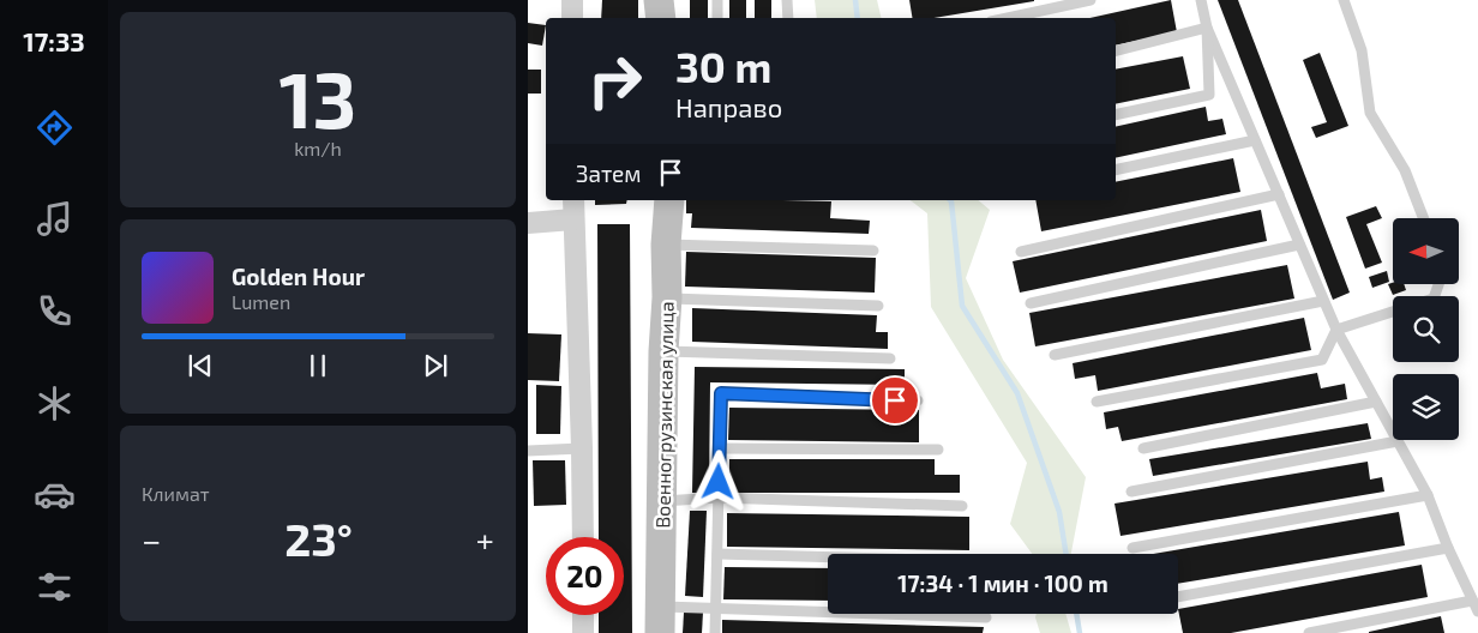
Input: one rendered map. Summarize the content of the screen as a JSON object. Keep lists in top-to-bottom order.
{
  "streets": {
    "street": ["Военногрузинская улица"]
  },
  "north": "left",
  "page": {
    "tabs": "17:33",
    "tile": [
      ["13", "km/h"],
      "Климат"
    ],
    "turn": ["30 m", "Направо"],
    "then": "Затем",
    "song": ["Golden Hour", "Lumen"],
    "heat": ["−", "23°", "+"],
    "limit": "20",
    "trip": "17:34 · 1 мин · 100 m"
  }
}
